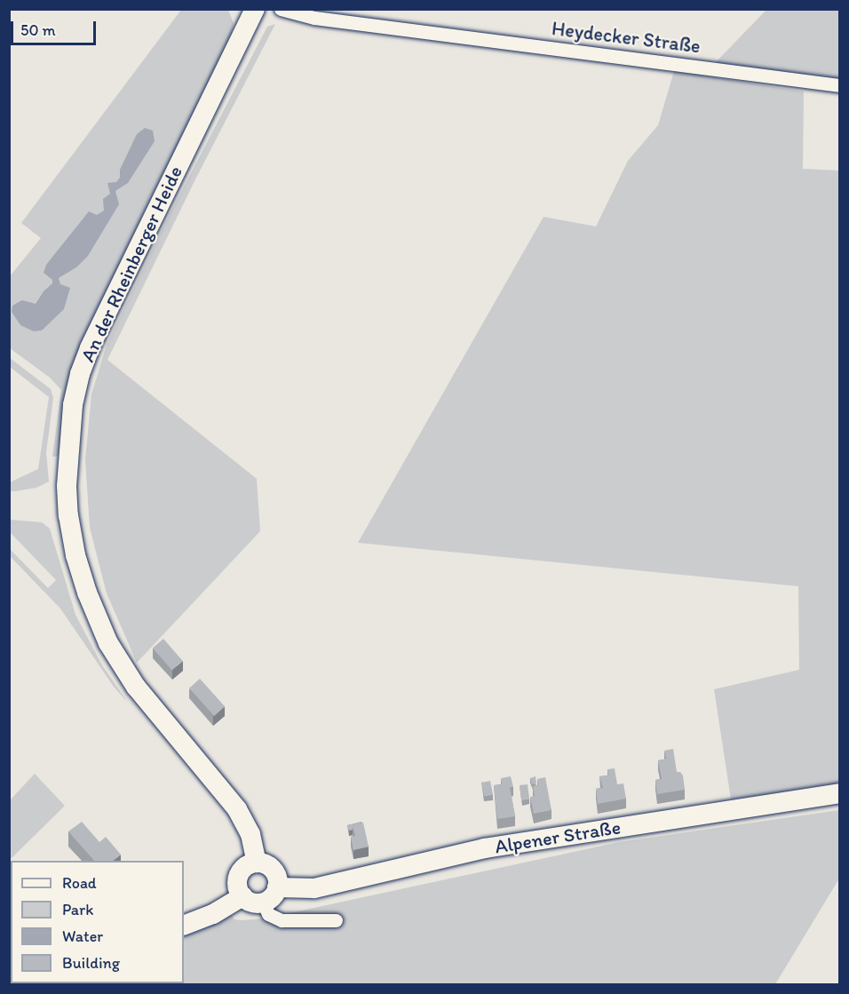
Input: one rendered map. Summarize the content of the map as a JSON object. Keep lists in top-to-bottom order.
{
  "streets": {
    "street": ["Heydecker Straße", "An der Rheinberger Heide", "Alpener Straße"]
  },
  "crossings": [
    ["An der Rheinberger Heide", "Alpener Straße"]
  ],
  "legend": [
    "Road",
    "Park",
    "Water",
    "Building"
  ],
  "scale_bar": "50 m"
}
